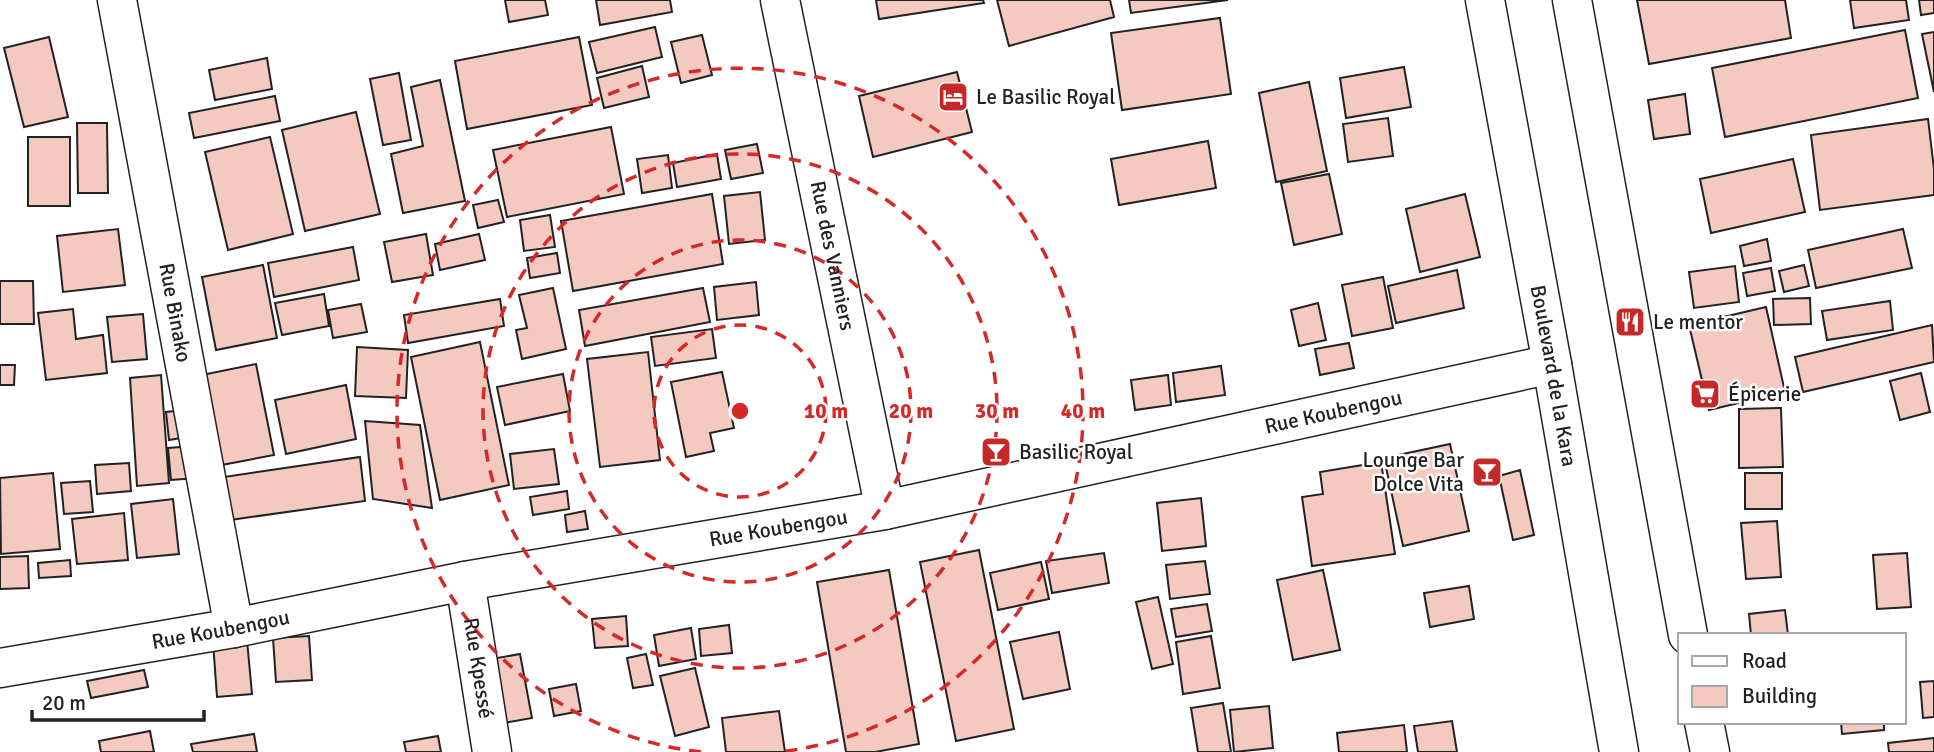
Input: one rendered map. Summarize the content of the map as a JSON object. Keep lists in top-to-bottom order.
{
  "streets": {
    "street": [
      "Rue des Vanniers",
      "Rue Binako",
      "Boulevard de la Kara",
      "Rue Koubengou",
      "Rue Kpessé"
    ]
  },
  "crossings": [
    ["Rue des Vanniers", "Rue Koubengou"],
    ["Rue Binako", "Rue Koubengou"],
    ["Boulevard de la Kara", "Rue Koubengou"],
    ["Rue Koubengou", "Rue Kpessé"]
  ],
  "places": {
    "hotel": ["Le Basilic Royal"],
    "restaurant": ["Le mentor"],
    "supermarket": ["Épicerie"],
    "bar": ["Basilic Royal", "Lounge Bar Dolce Vita"]
  },
  "legend": ["Road", "Building"],
  "scale_bar": "20 m",
  "rings": [
    "10 m",
    "20 m",
    "30 m",
    "40 m"
  ]
}
